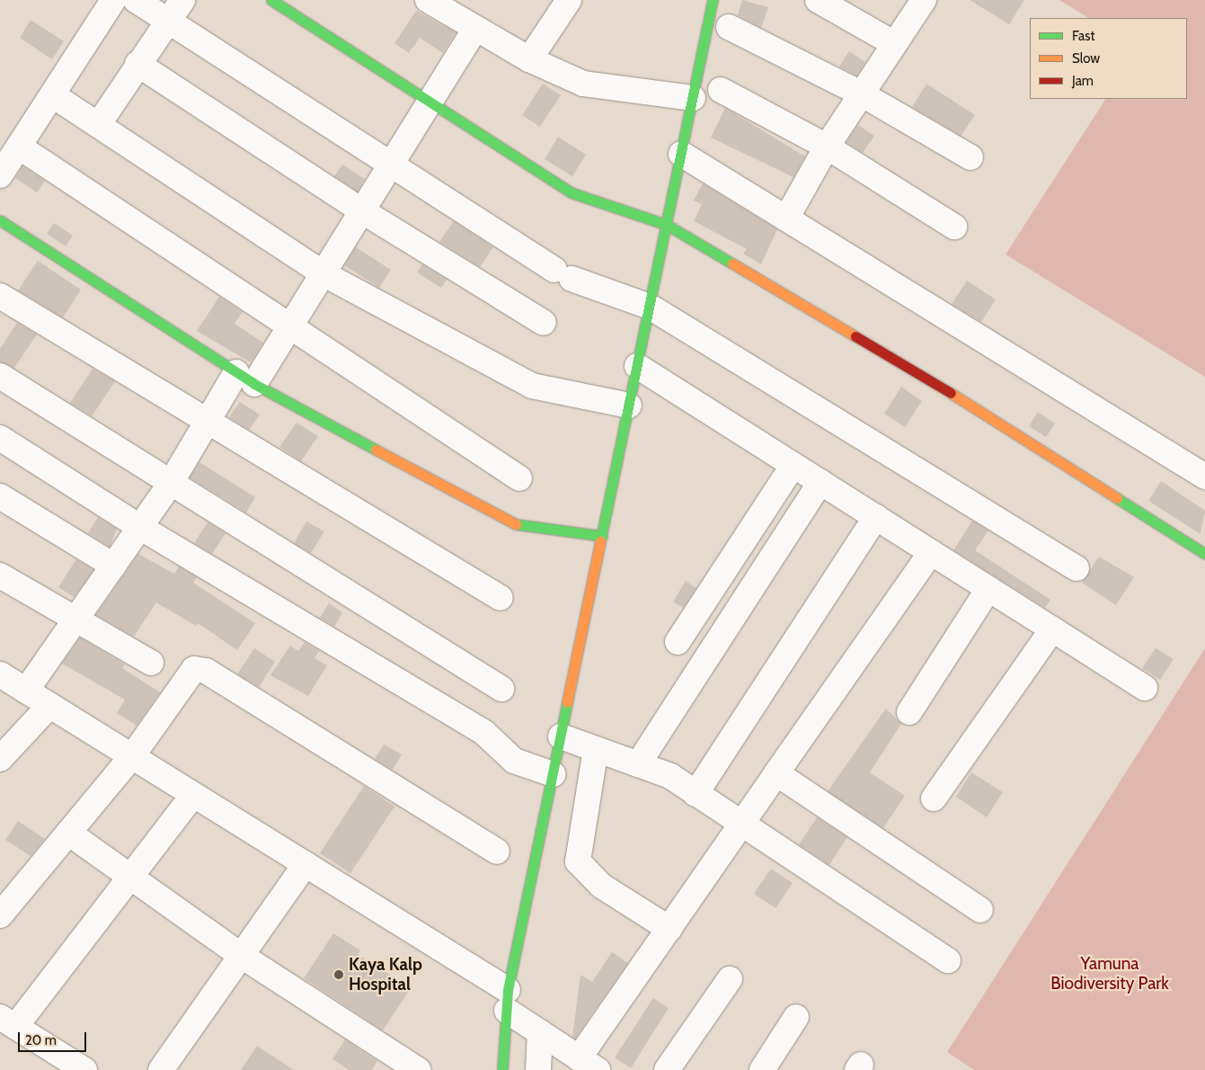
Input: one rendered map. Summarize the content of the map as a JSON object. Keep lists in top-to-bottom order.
{
  "parks": ["Yamuna Biodiversity Park"],
  "places": ["Kaya Kalp Hospital"],
  "legend": ["Fast", "Slow", "Jam"],
  "scale_bar": "20 m"
}
